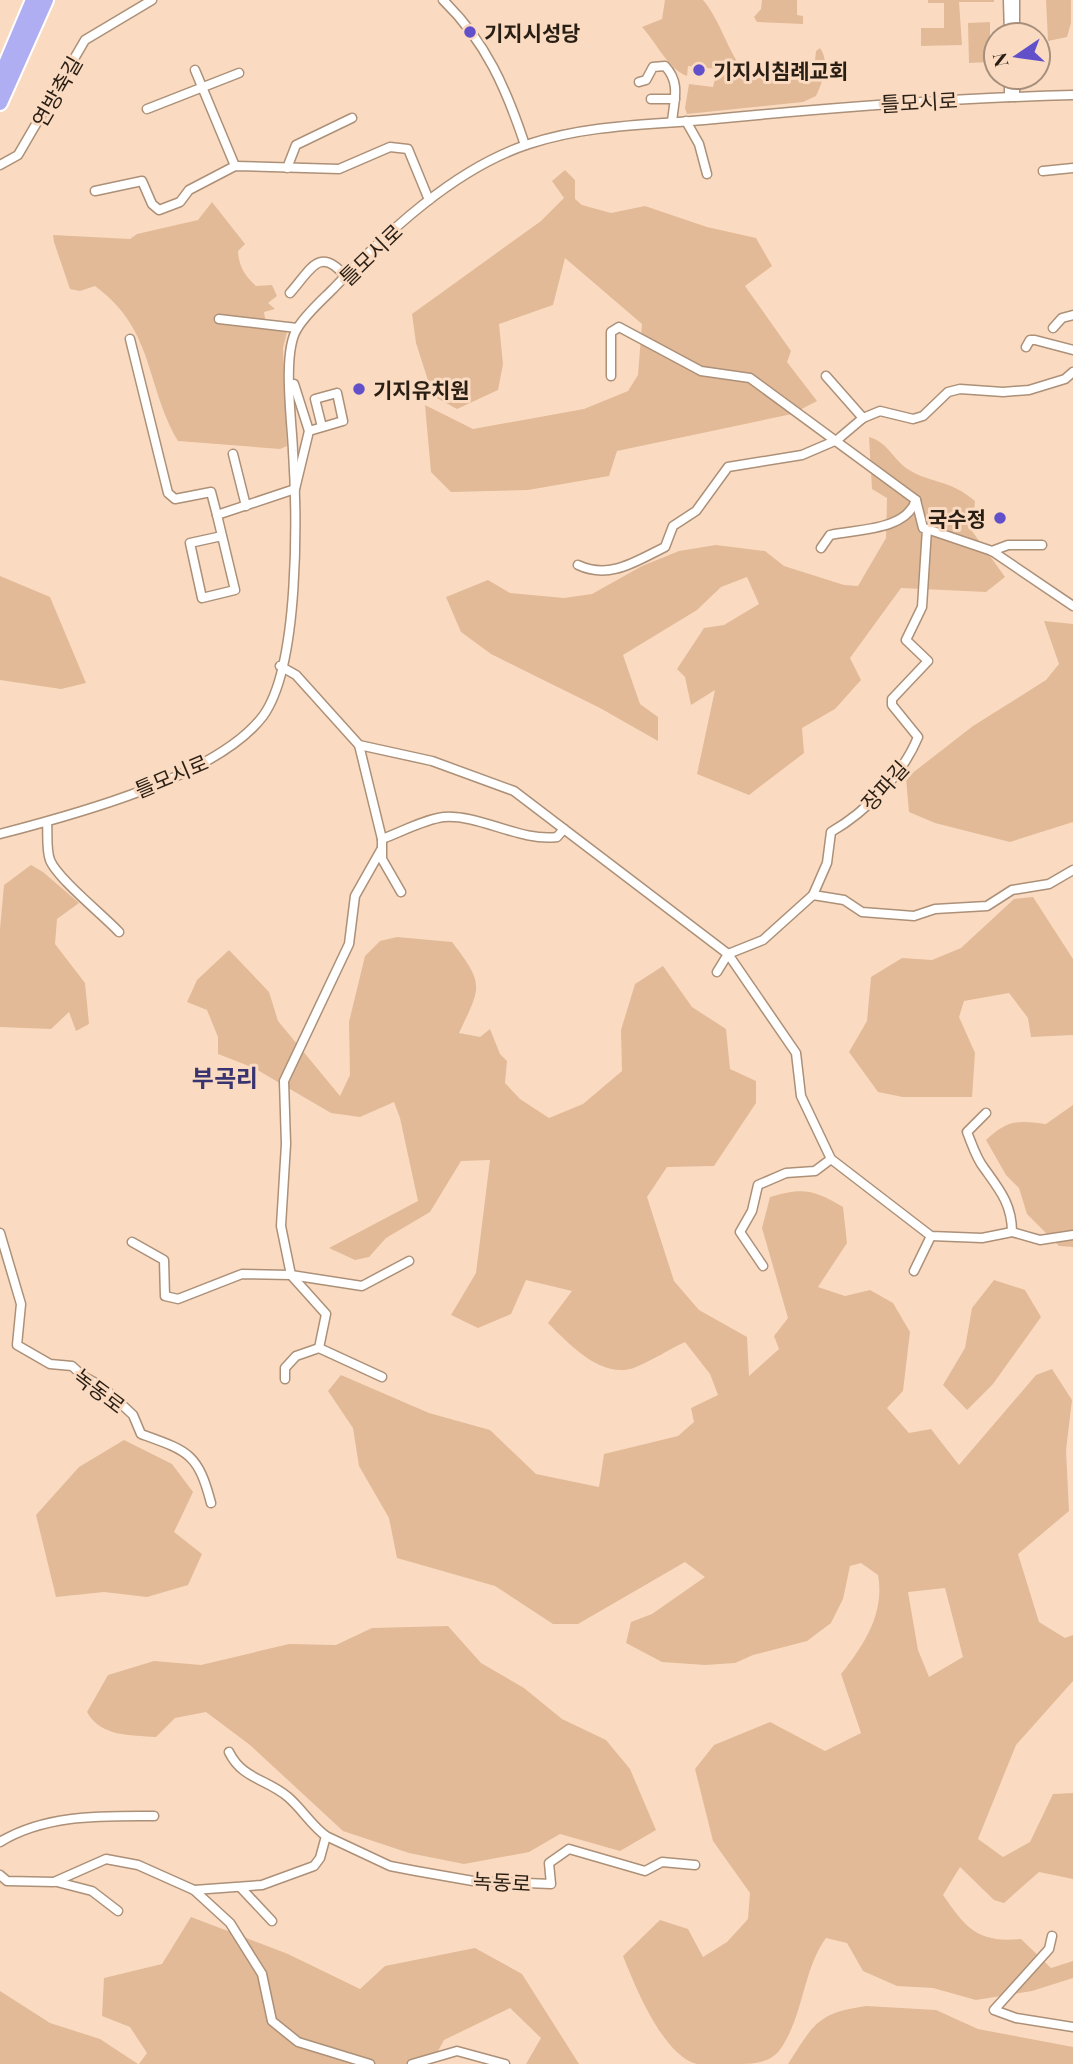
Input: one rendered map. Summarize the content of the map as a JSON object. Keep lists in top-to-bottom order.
{
  "streets": {
    "street": [
      "연방축길",
      "틀모시로",
      "장파길",
      "녹동로"
    ]
  },
  "districts": ["부곡리"],
  "places": [
    "기지시성당",
    "기지시침례교회",
    "기지유치원",
    "국수정"
  ],
  "north": "left"
}
